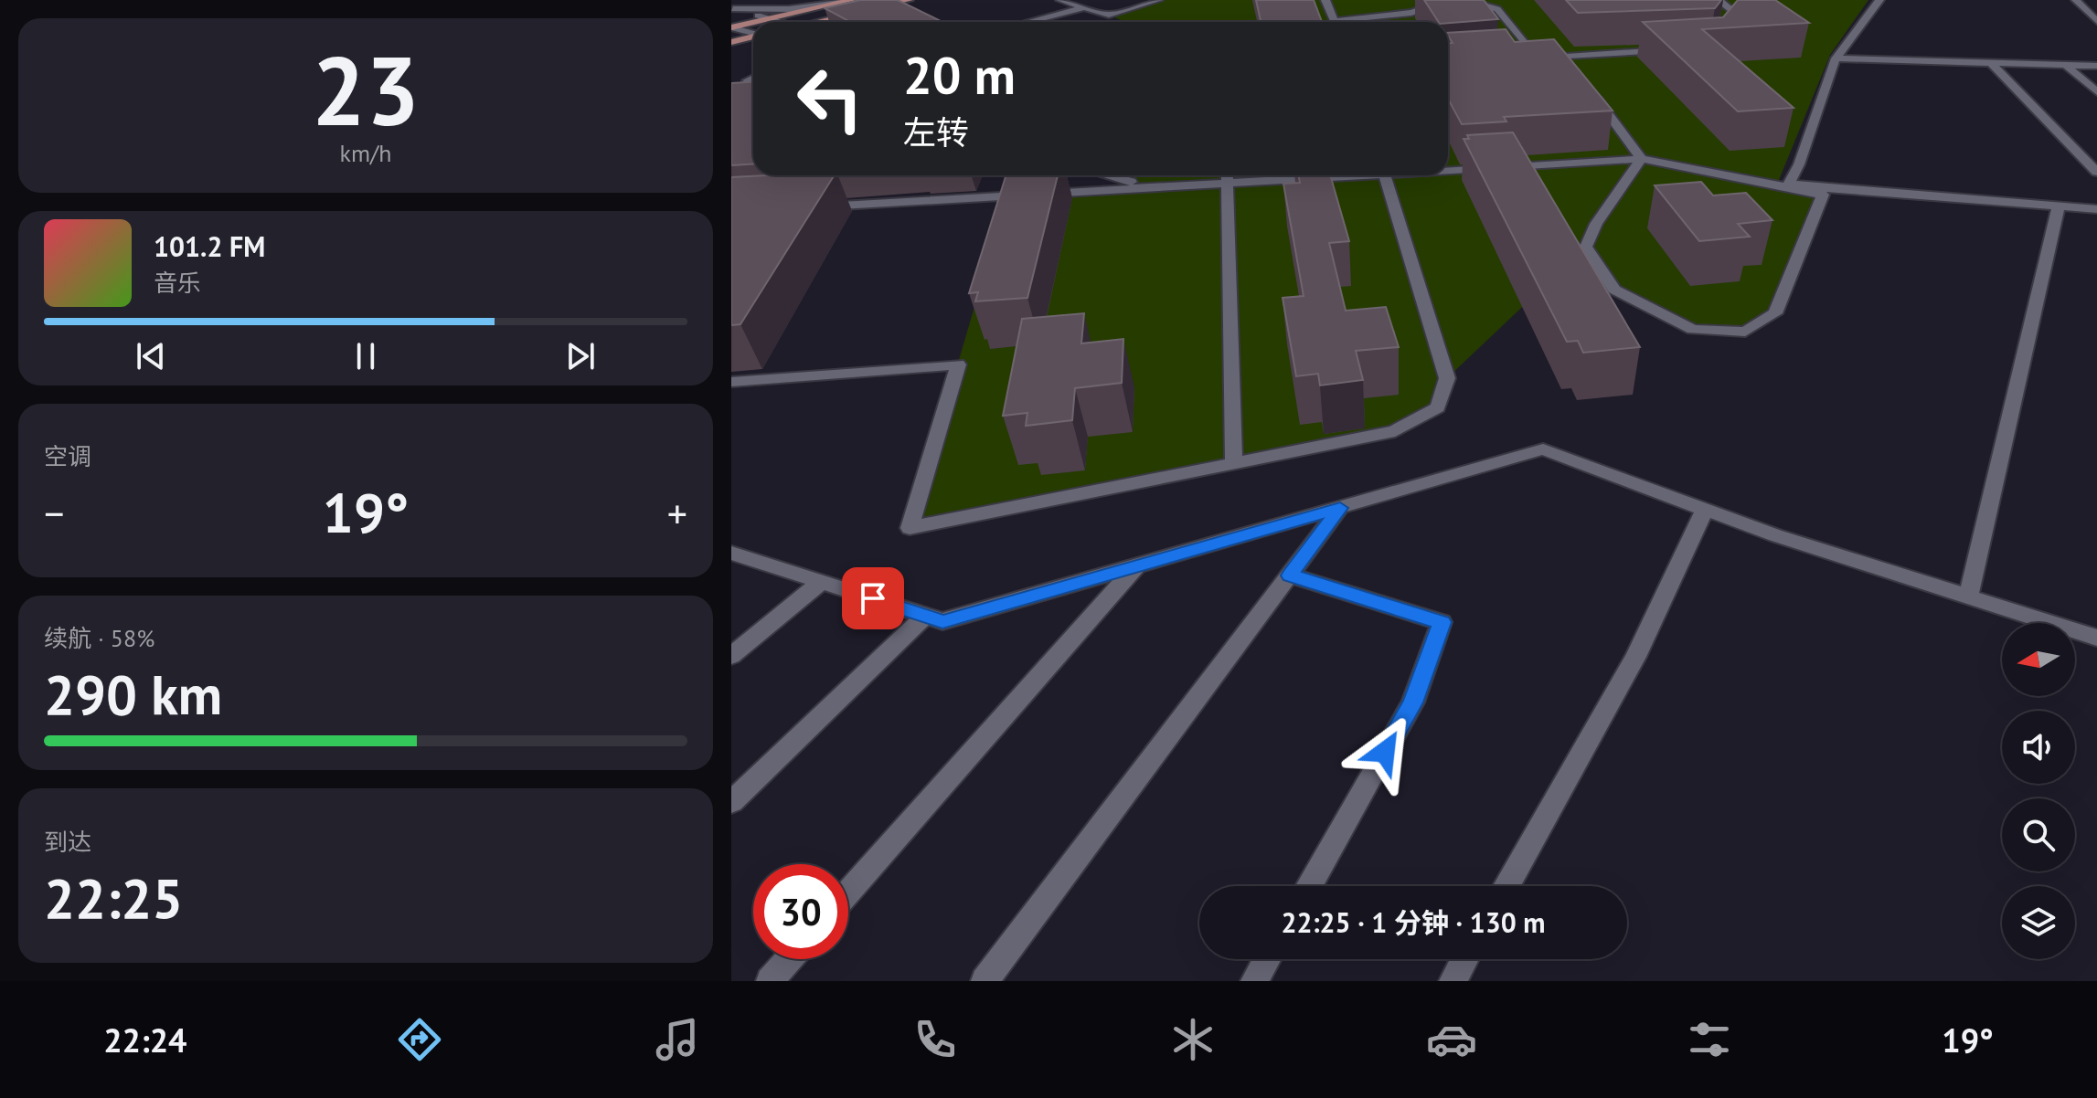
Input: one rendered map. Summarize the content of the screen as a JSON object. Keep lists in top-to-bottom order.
{
  "north": "left",
  "page": {
    "tile": [
      ["23", "km/h"],
      "空调",
      ["续航 · 58%", "290 km"],
      ["到达", "22:25"]
    ],
    "turn": ["20 m", "左转"],
    "song": ["101.2 FM", "音乐"],
    "heat": ["−", "19°", "+"],
    "limit": "30",
    "trip": "22:25 · 1 分钟 · 130 m",
    "tabs": ["22:24", "19°"]
  }
}
